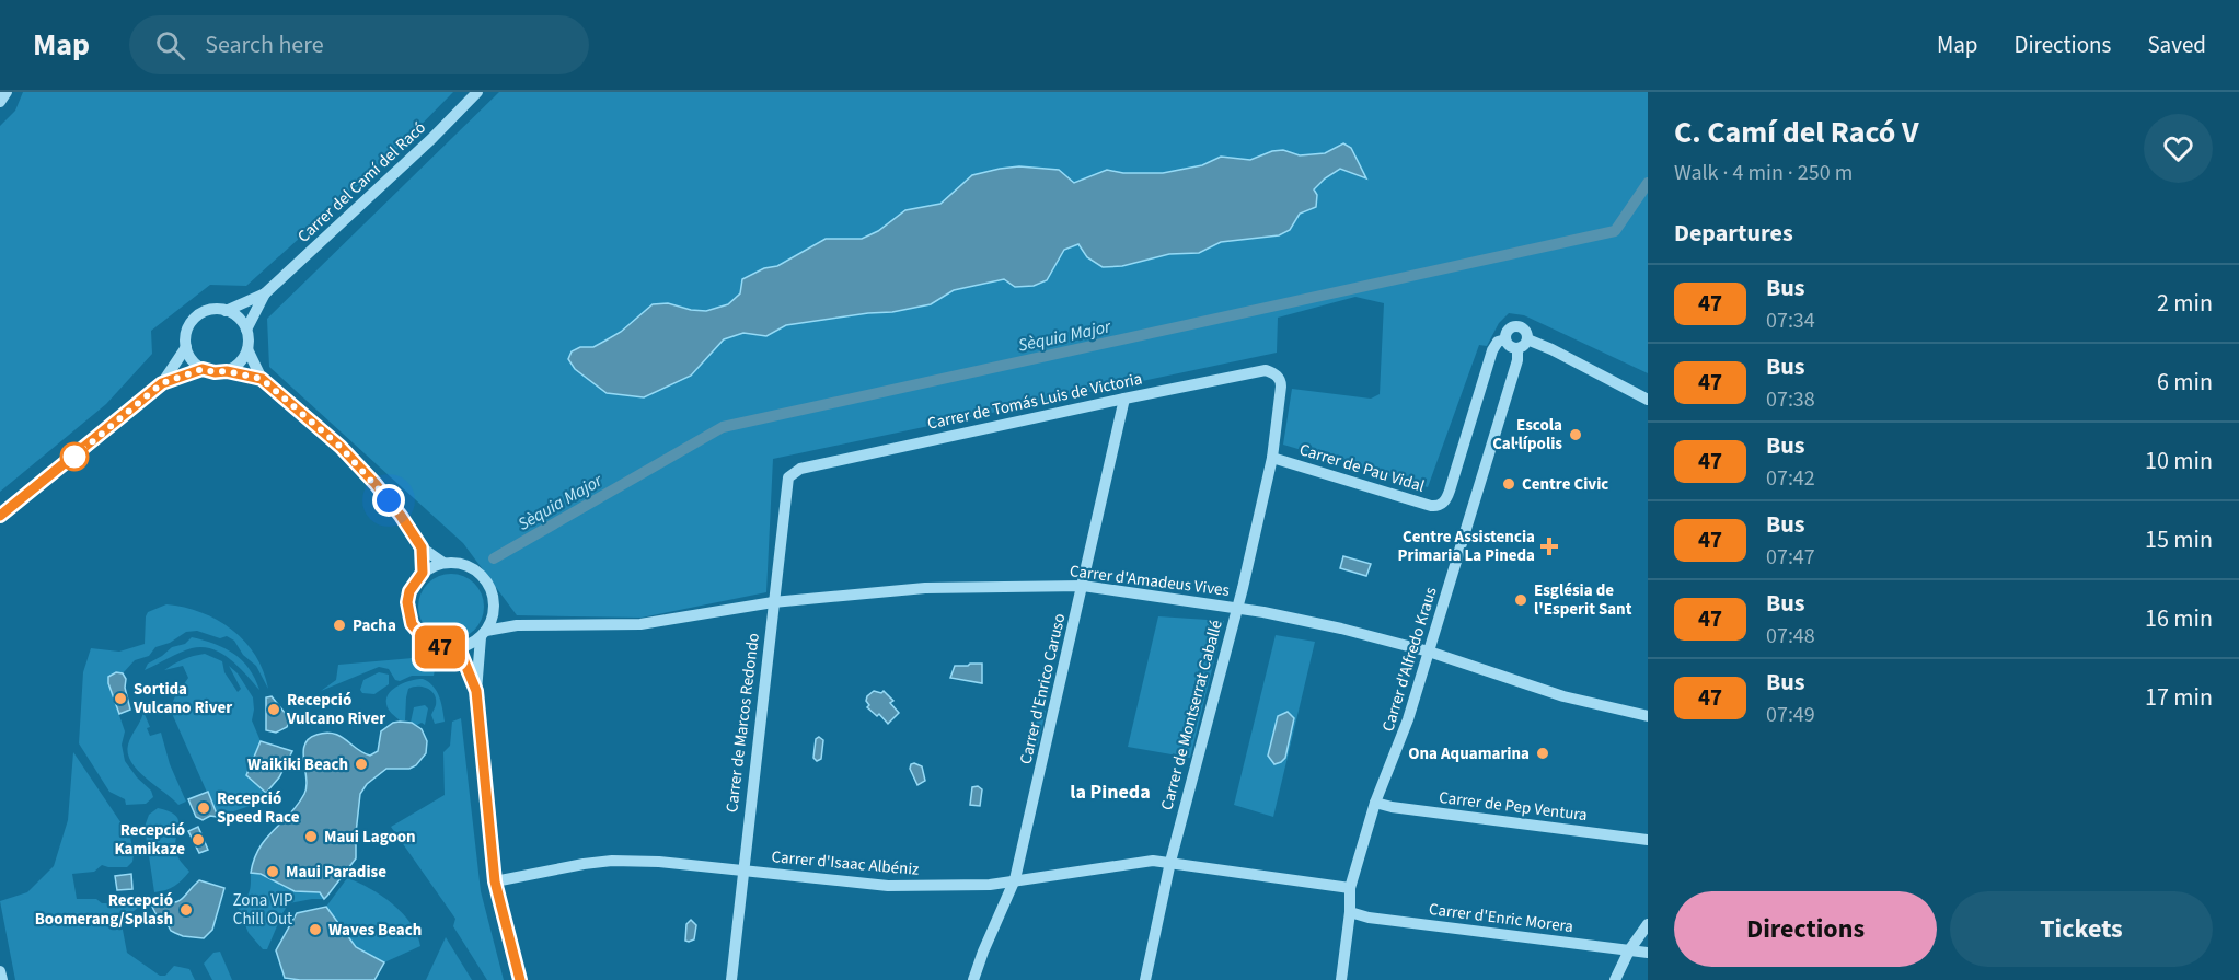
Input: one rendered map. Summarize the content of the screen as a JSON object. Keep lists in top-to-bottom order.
{
  "streets": {
    "street": [
      "Carrer del Camí del Racó",
      "Carrer de Tomás Luis de Victoria",
      "Carrer de Pau Vidal",
      "Carrer d'Amadeus Vives",
      "Carrer d'Alfredo Kraus",
      "Carrer d'Enrico Caruso",
      "Carrer de Montserrat Caballé",
      "Carrer de Marcos Redondo",
      "Carrer de Pep Ventura",
      "Carrer d'Isaac Albéniz",
      "Carrer d'Enric Morera"
    ]
  },
  "crossings": [
    ["Carrer de Tomás Luis de Victoria", "Carrer d'Enrico Caruso"],
    ["Carrer de Tomás Luis de Victoria", "Carrer de Montserrat Caballé"],
    ["Carrer de Tomás Luis de Victoria", "Carrer de Marcos Redondo"],
    ["Carrer de Pau Vidal", "Carrer d'Alfredo Kraus"],
    ["Carrer de Pau Vidal", "Carrer de Montserrat Caballé"],
    ["Carrer d'Amadeus Vives", "Carrer d'Alfredo Kraus"],
    ["Carrer d'Amadeus Vives", "Carrer d'Enrico Caruso"],
    ["Carrer d'Amadeus Vives", "Carrer de Montserrat Caballé"],
    ["Carrer d'Amadeus Vives", "Carrer de Marcos Redondo"],
    ["Carrer d'Alfredo Kraus", "Carrer de Pep Ventura"],
    ["Carrer d'Alfredo Kraus", "Carrer d'Isaac Albéniz"],
    ["Carrer d'Alfredo Kraus", "Carrer d'Enric Morera"],
    ["Carrer d'Enrico Caruso", "Carrer d'Isaac Albéniz"],
    ["Carrer de Montserrat Caballé", "Carrer d'Isaac Albéniz"],
    ["Carrer de Marcos Redondo", "Carrer d'Isaac Albéniz"]
  ],
  "districts": ["la Pineda"],
  "water": ["Sèquia Major"],
  "parks": ["Zona VIP Chill Out"],
  "places": {
    "other": [
      "Escola Cal·lípolis",
      "Centre Civic",
      "Església de l'Esperit Sant",
      "Pacha",
      "Sortida Vulcano River",
      "Recepció Vulcano River",
      "Ona Aquamarina",
      "Waikiki Beach",
      "Recepció Speed Race",
      "Maui Lagoon",
      "Recepció Kamikaze",
      "Maui Paradise",
      "Recepció Boomerang/Splash",
      "Waves Beach"
    ],
    "health": ["Centre Assistencia Primaria La Pineda"]
  },
  "lines": ["bus line 47"],
  "page": {
    "header": "Map",
    "search": "Search here",
    "nav": ["Map", "Directions", "Saved"],
    "on_map": "47",
    "heading": [
      ["C. Camí del Racó V", "Walk · 4 min · 250 m"],
      "Departures"
    ],
    "list": [
      {
        "mark": "47",
        "name": "Bus",
        "note": "07:34",
        "value": "2 min"
      },
      {
        "mark": "47",
        "name": "Bus",
        "note": "07:38",
        "value": "6 min"
      },
      {
        "mark": "47",
        "name": "Bus",
        "note": "07:42",
        "value": "10 min"
      },
      {
        "mark": "47",
        "name": "Bus",
        "note": "07:47",
        "value": "15 min"
      },
      {
        "mark": "47",
        "name": "Bus",
        "note": "07:48",
        "value": "16 min"
      },
      {
        "mark": "47",
        "name": "Bus",
        "note": "07:49",
        "value": "17 min"
      }
    ],
    "buttons": ["Directions", "Tickets"]
  }
}
